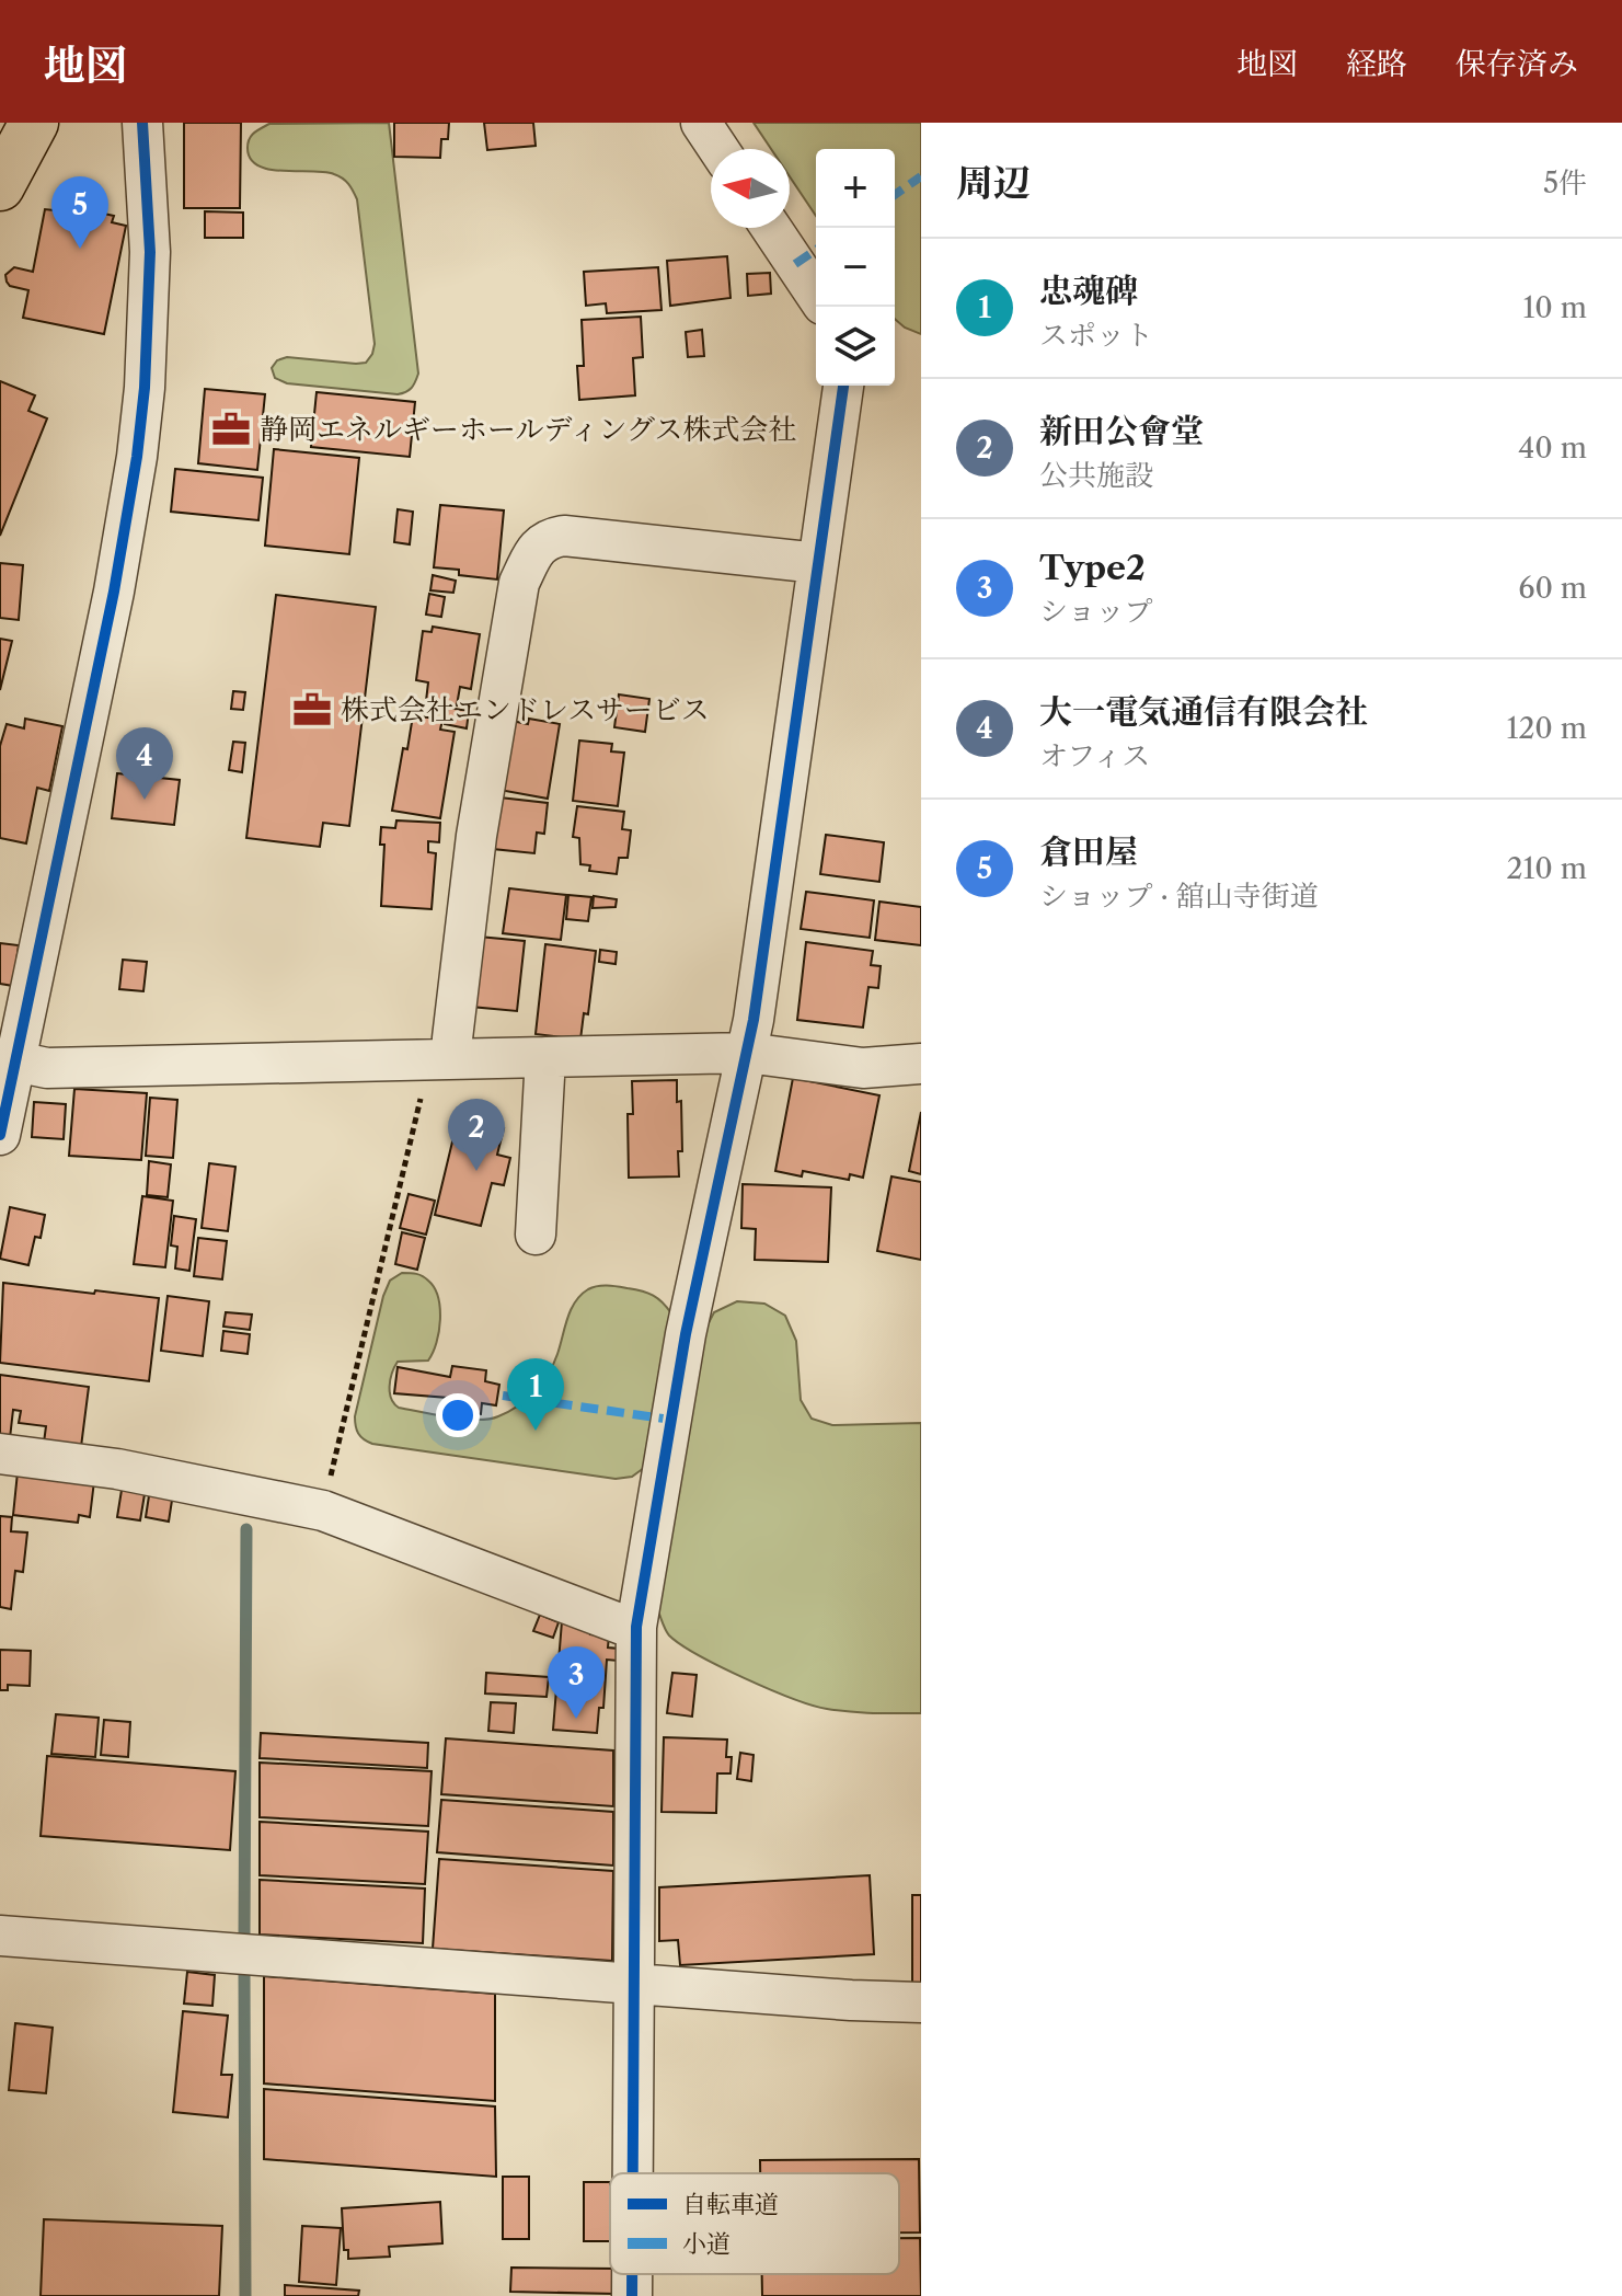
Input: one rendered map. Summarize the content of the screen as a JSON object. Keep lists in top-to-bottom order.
{
  "places": {
    "office": ["静岡エネルギーホールディングス株式会社", "株式会社エンドレスサービス"]
  },
  "legend": ["自転車道", "小道"],
  "north": "left",
  "page": {
    "header": "地図",
    "nav": ["地図", "経路", "保存済み"],
    "heading": ["周辺", "5件"],
    "map_buttons": ["+", "−"],
    "pins": [
      "5",
      "4",
      "2",
      "1",
      "3"
    ],
    "list": [
      {
        "mark": "1",
        "name": "忠魂碑",
        "note": "スポット",
        "value": "10 m"
      },
      {
        "mark": "2",
        "name": "新田公會堂",
        "note": "公共施設",
        "value": "40 m"
      },
      {
        "mark": "3",
        "name": "Type2",
        "note": "ショップ",
        "value": "60 m"
      },
      {
        "mark": "4",
        "name": "大一電気通信有限会社",
        "note": "オフィス",
        "value": "120 m"
      },
      {
        "mark": "5",
        "name": "倉田屋",
        "note": "ショップ · 舘山寺街道",
        "value": "210 m"
      }
    ]
  }
}
